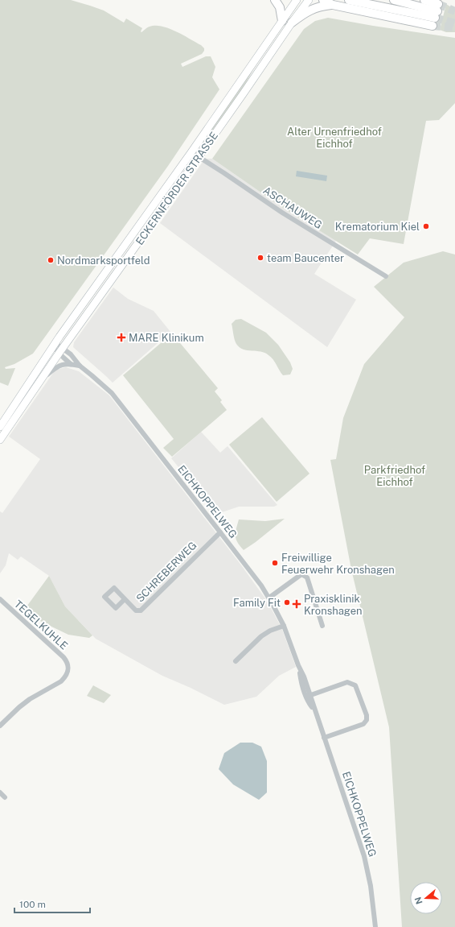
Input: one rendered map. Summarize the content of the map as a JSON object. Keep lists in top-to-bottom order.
{
  "streets": {
    "main road": ["ECKERNFÖRDER STRASSE"],
    "street": [
      "ASCHAUWEG",
      "EICHKOPPELWEG",
      "SCHREBERWEG",
      "TEGELKUHLE"
    ]
  },
  "crossings": [
    ["ECKERNFÖRDER STRASSE", "ASCHAUWEG"],
    ["ECKERNFÖRDER STRASSE", "EICHKOPPELWEG"],
    ["EICHKOPPELWEG", "SCHREBERWEG"]
  ],
  "parks": ["Alter Urnenfriedhof Eichhof", "Parkfriedhof Eichhof"],
  "places": {
    "other": [
      "Krematorium Kiel",
      "team Baucenter",
      "Nordmarksportfeld",
      "Freiwillige Feuerwehr Kronshagen",
      "Family Fit"
    ],
    "health": ["MARE Klinikum", "Praxisklinik Kronshagen"]
  },
  "scale_bar": "100 m",
  "north": "left"
}
